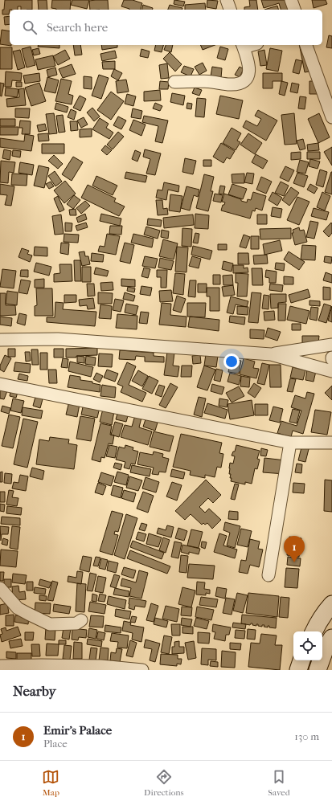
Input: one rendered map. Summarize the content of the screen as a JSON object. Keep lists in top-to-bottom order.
{
  "page": {
    "search": "Search here",
    "pins": "1",
    "heading": "Nearby",
    "list": [
      {
        "mark": "1",
        "name": "Emir's Palace",
        "note": "Place",
        "value": "130 m"
      }
    ],
    "nav": ["Map", "Directions", "Saved"]
  }
}
